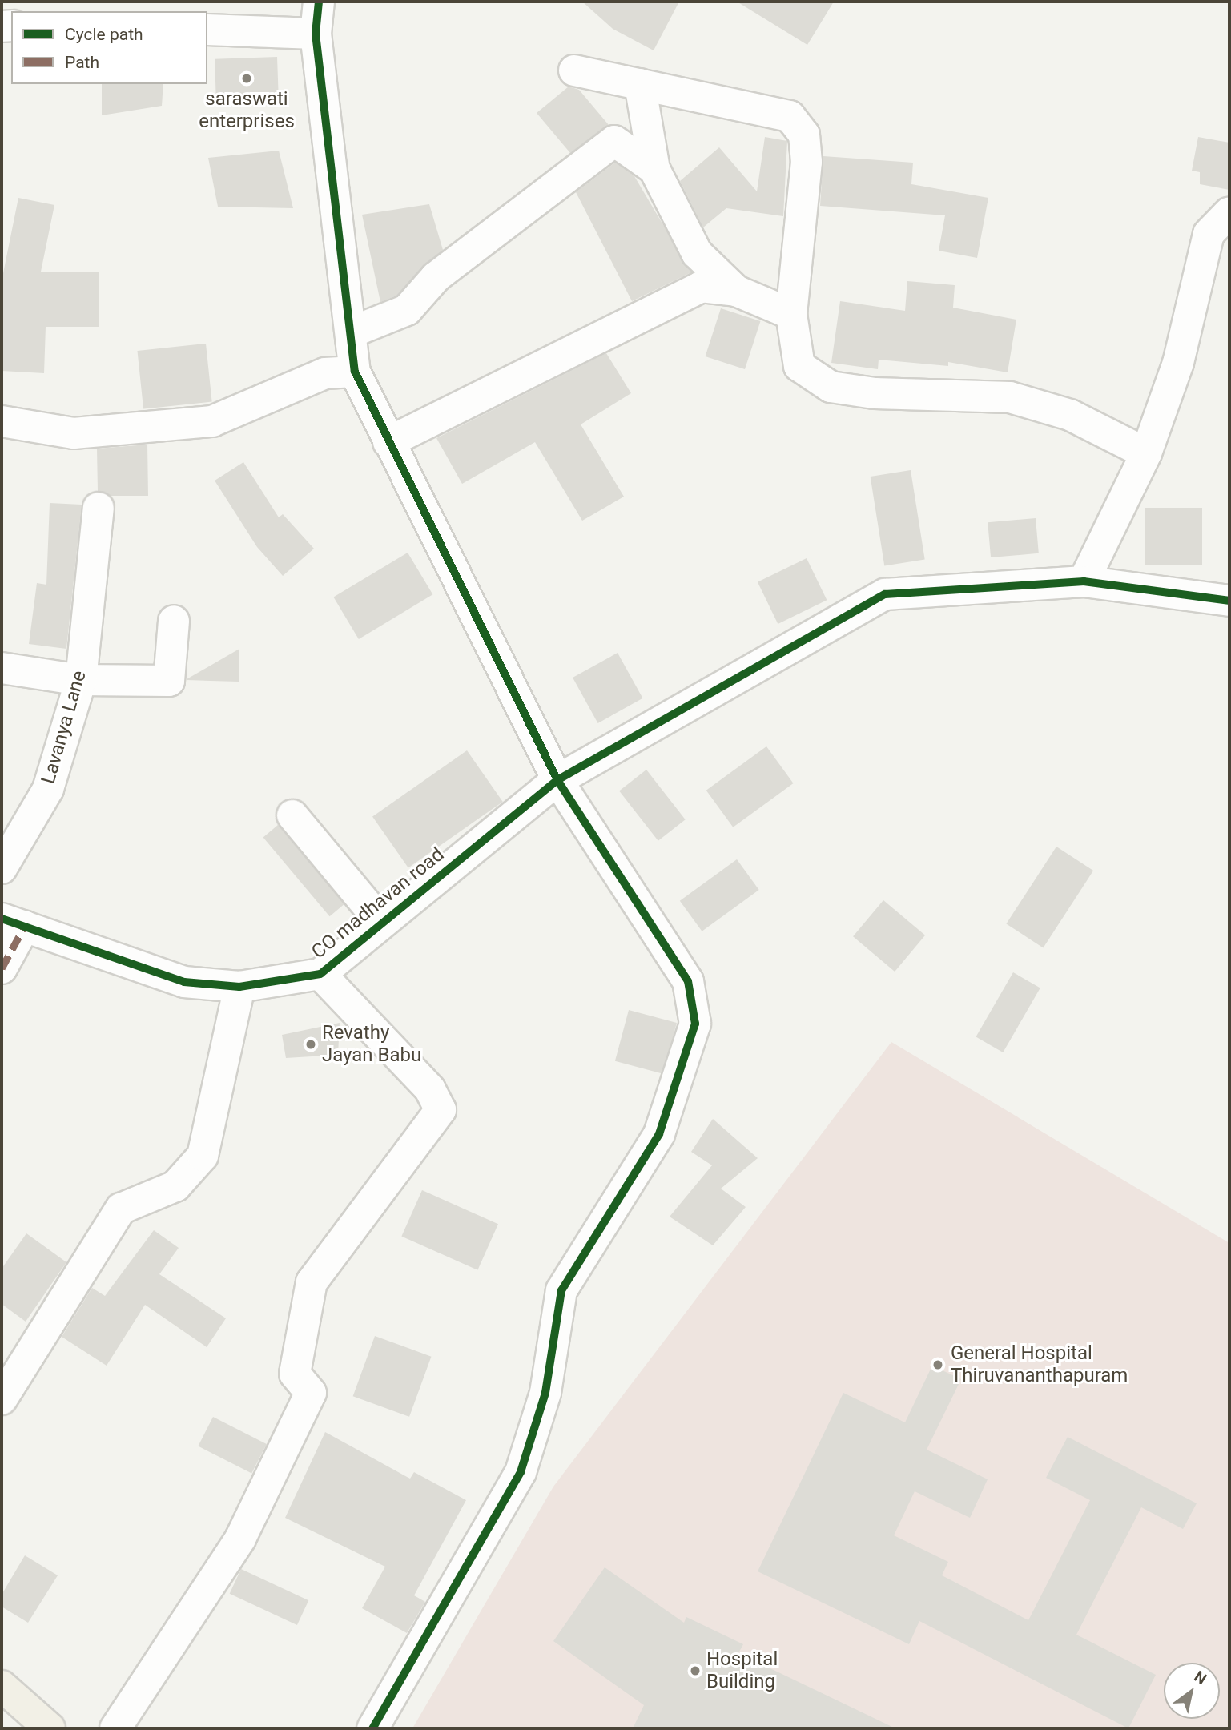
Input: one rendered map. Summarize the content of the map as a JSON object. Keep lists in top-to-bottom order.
{
  "streets": {
    "street": ["Lavanya Lane", "CO madhavan road"]
  },
  "places": [
    "saraswati enterprises",
    "Revathy Jayan Babu",
    "General Hospital Thiruvananthapuram",
    "Hospital Building"
  ],
  "legend": ["Cycle path", "Path"],
  "north": "top right"
}
